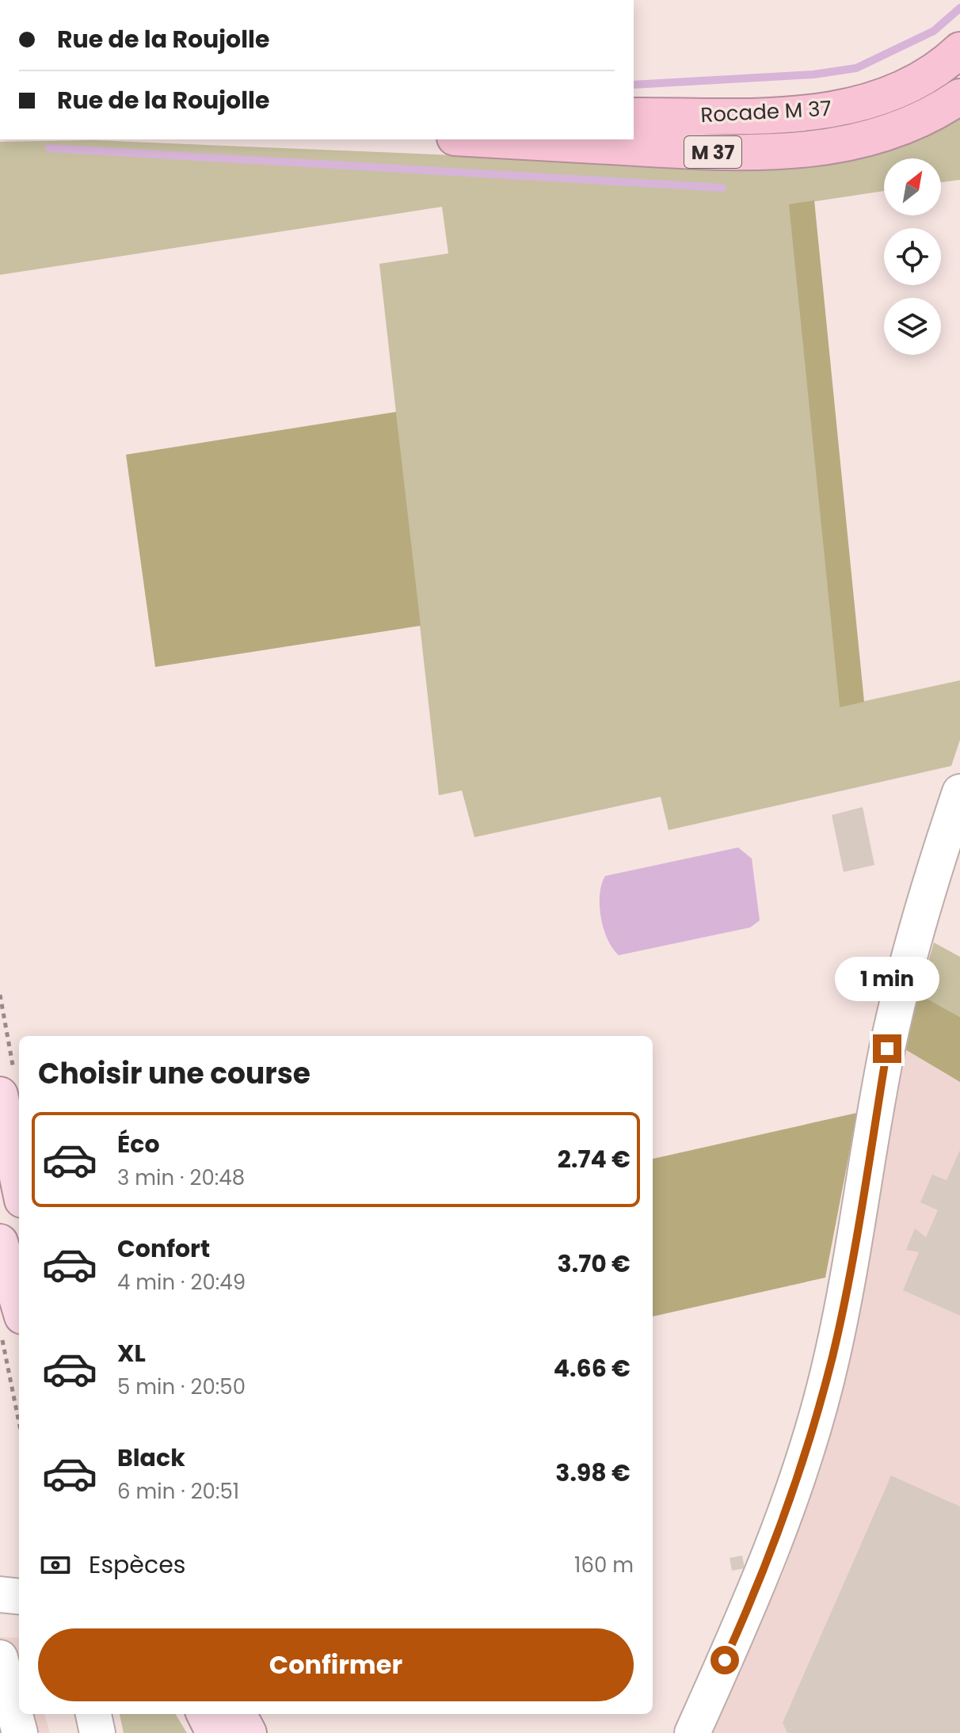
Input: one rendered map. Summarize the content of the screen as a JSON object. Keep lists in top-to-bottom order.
{
  "streets": {
    "highway": ["Rocade M 37", "M 37"]
  },
  "north": "top right",
  "page": {
    "banner": ["Rue de la Roujolle", "Rue de la Roujolle"],
    "bubble": "1 min",
    "heading": "Choisir une course",
    "list": [
      {
        "name": "Éco",
        "note": "3 min · 20:48",
        "value": "2.74 €"
      },
      {
        "name": "Confort",
        "note": "4 min · 20:49",
        "value": "3.70 €"
      },
      {
        "name": "XL",
        "note": "5 min · 20:50",
        "value": "4.66 €"
      },
      {
        "name": "Black",
        "note": "6 min · 20:51",
        "value": "3.98 €"
      }
    ],
    "pay": ["Espèces", "160 m"],
    "buttons": "Confirmer"
  }
}
